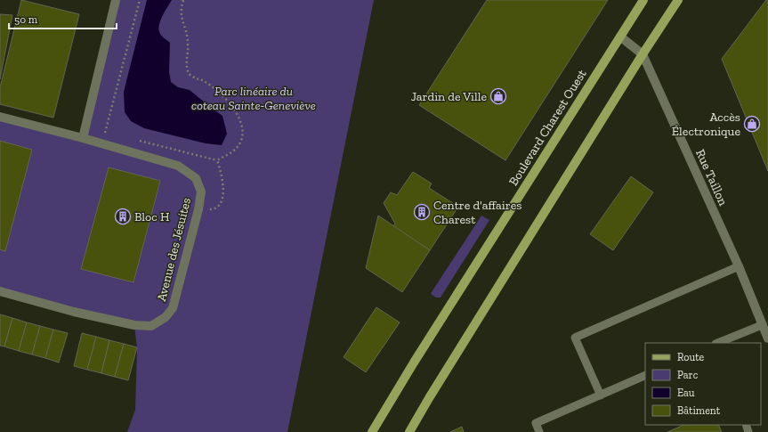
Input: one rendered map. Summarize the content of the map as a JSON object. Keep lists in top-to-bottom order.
{
  "streets": {
    "main road": ["Boulevard Charest Ouest"],
    "street": ["Rue Taillon", "Avenue des Jésuites"]
  },
  "crossings": [
    ["Boulevard Charest Ouest", "Rue Taillon"]
  ],
  "parks": ["Parc linéaire du coteau Sainte-Geneviève"],
  "places": {
    "shop": ["Jardin de Ville", "Accès Électronique"],
    "building": ["Centre d'affaires Charest", "Bloc H"]
  },
  "legend": [
    "Route",
    "Parc",
    "Eau",
    "Bâtiment"
  ],
  "scale_bar": "50 m"
}
